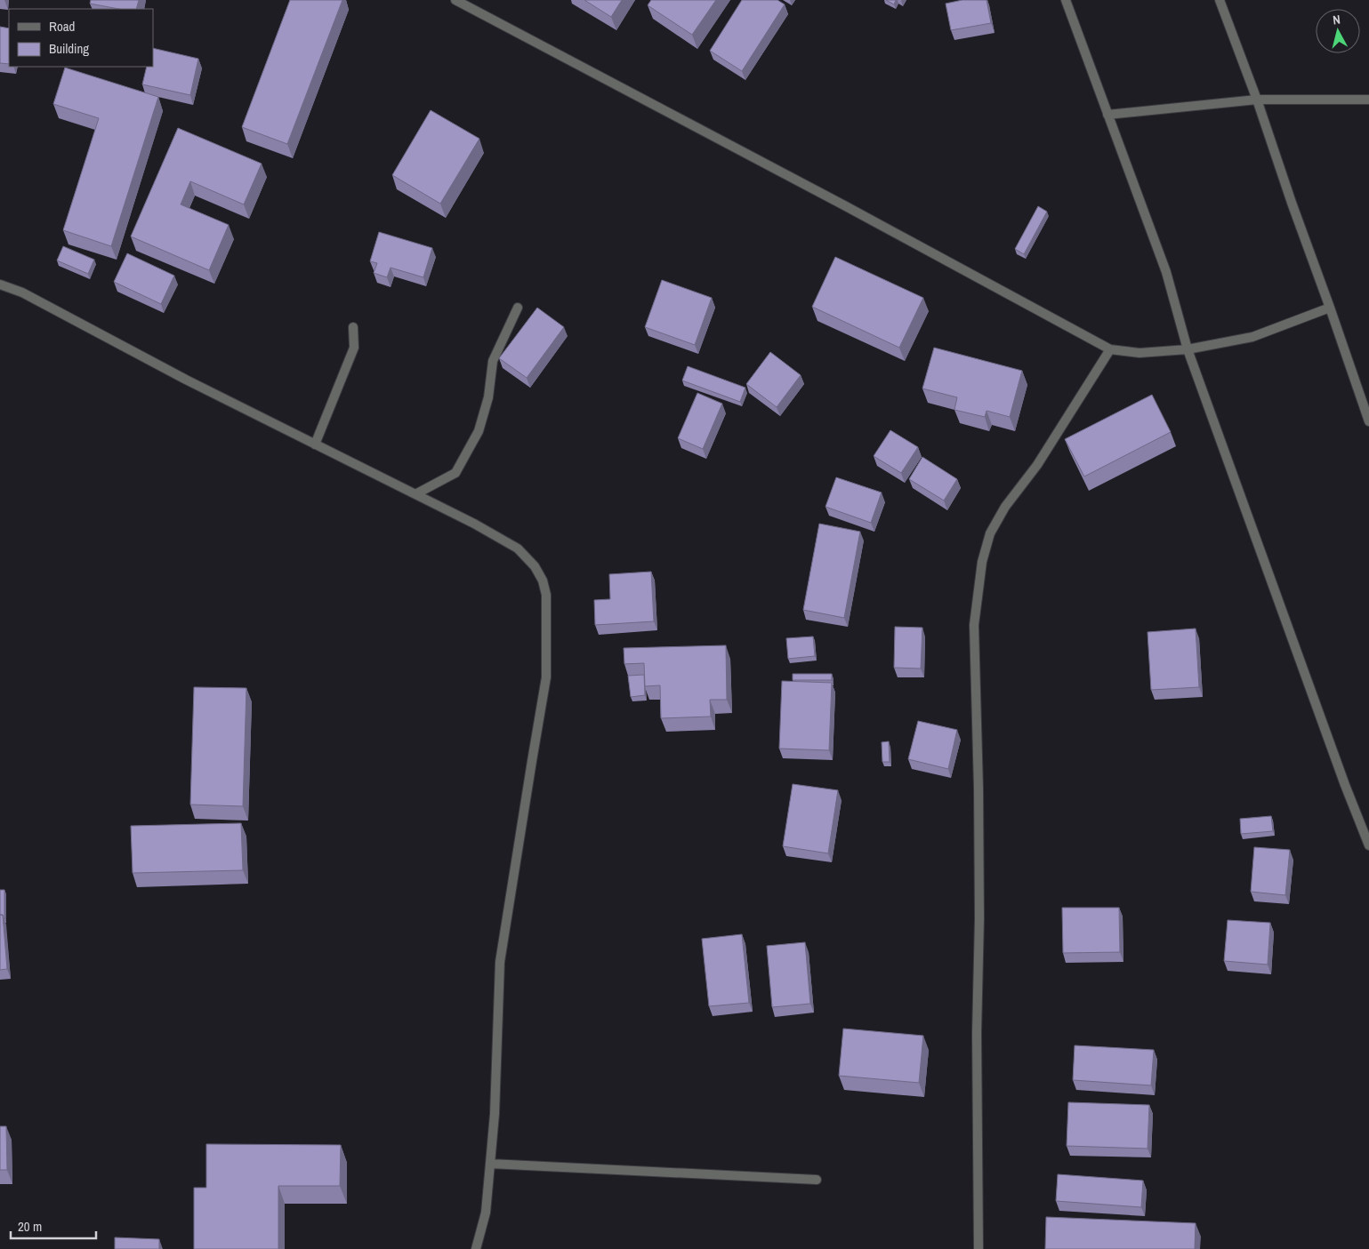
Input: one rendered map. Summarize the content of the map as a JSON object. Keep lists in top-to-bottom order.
{
  "legend": ["Road", "Building"],
  "scale_bar": "20 m",
  "north": "top"
}
